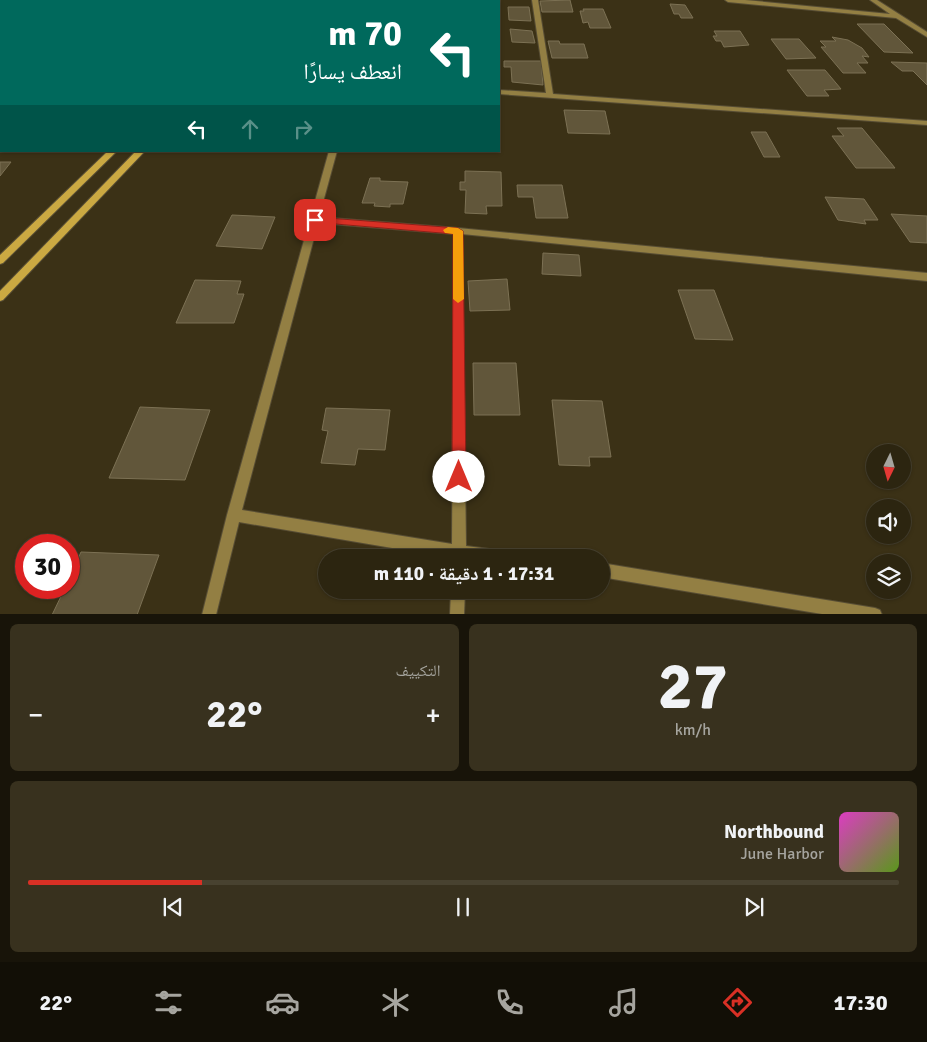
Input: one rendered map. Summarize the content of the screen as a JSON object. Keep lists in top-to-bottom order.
{
  "north": "bottom",
  "page": {
    "turn": ["70 m", "انعطف يسارًا"],
    "limit": "30",
    "trip": "17:31 · 1 دقيقة · 110 m",
    "tile": [
      ["27", "km/h"],
      "التكييف"
    ],
    "heat": ["−", "22°", "+"],
    "song": ["Northbound", "June Harbor"],
    "tabs": ["17:30", "22°"]
  }
}
